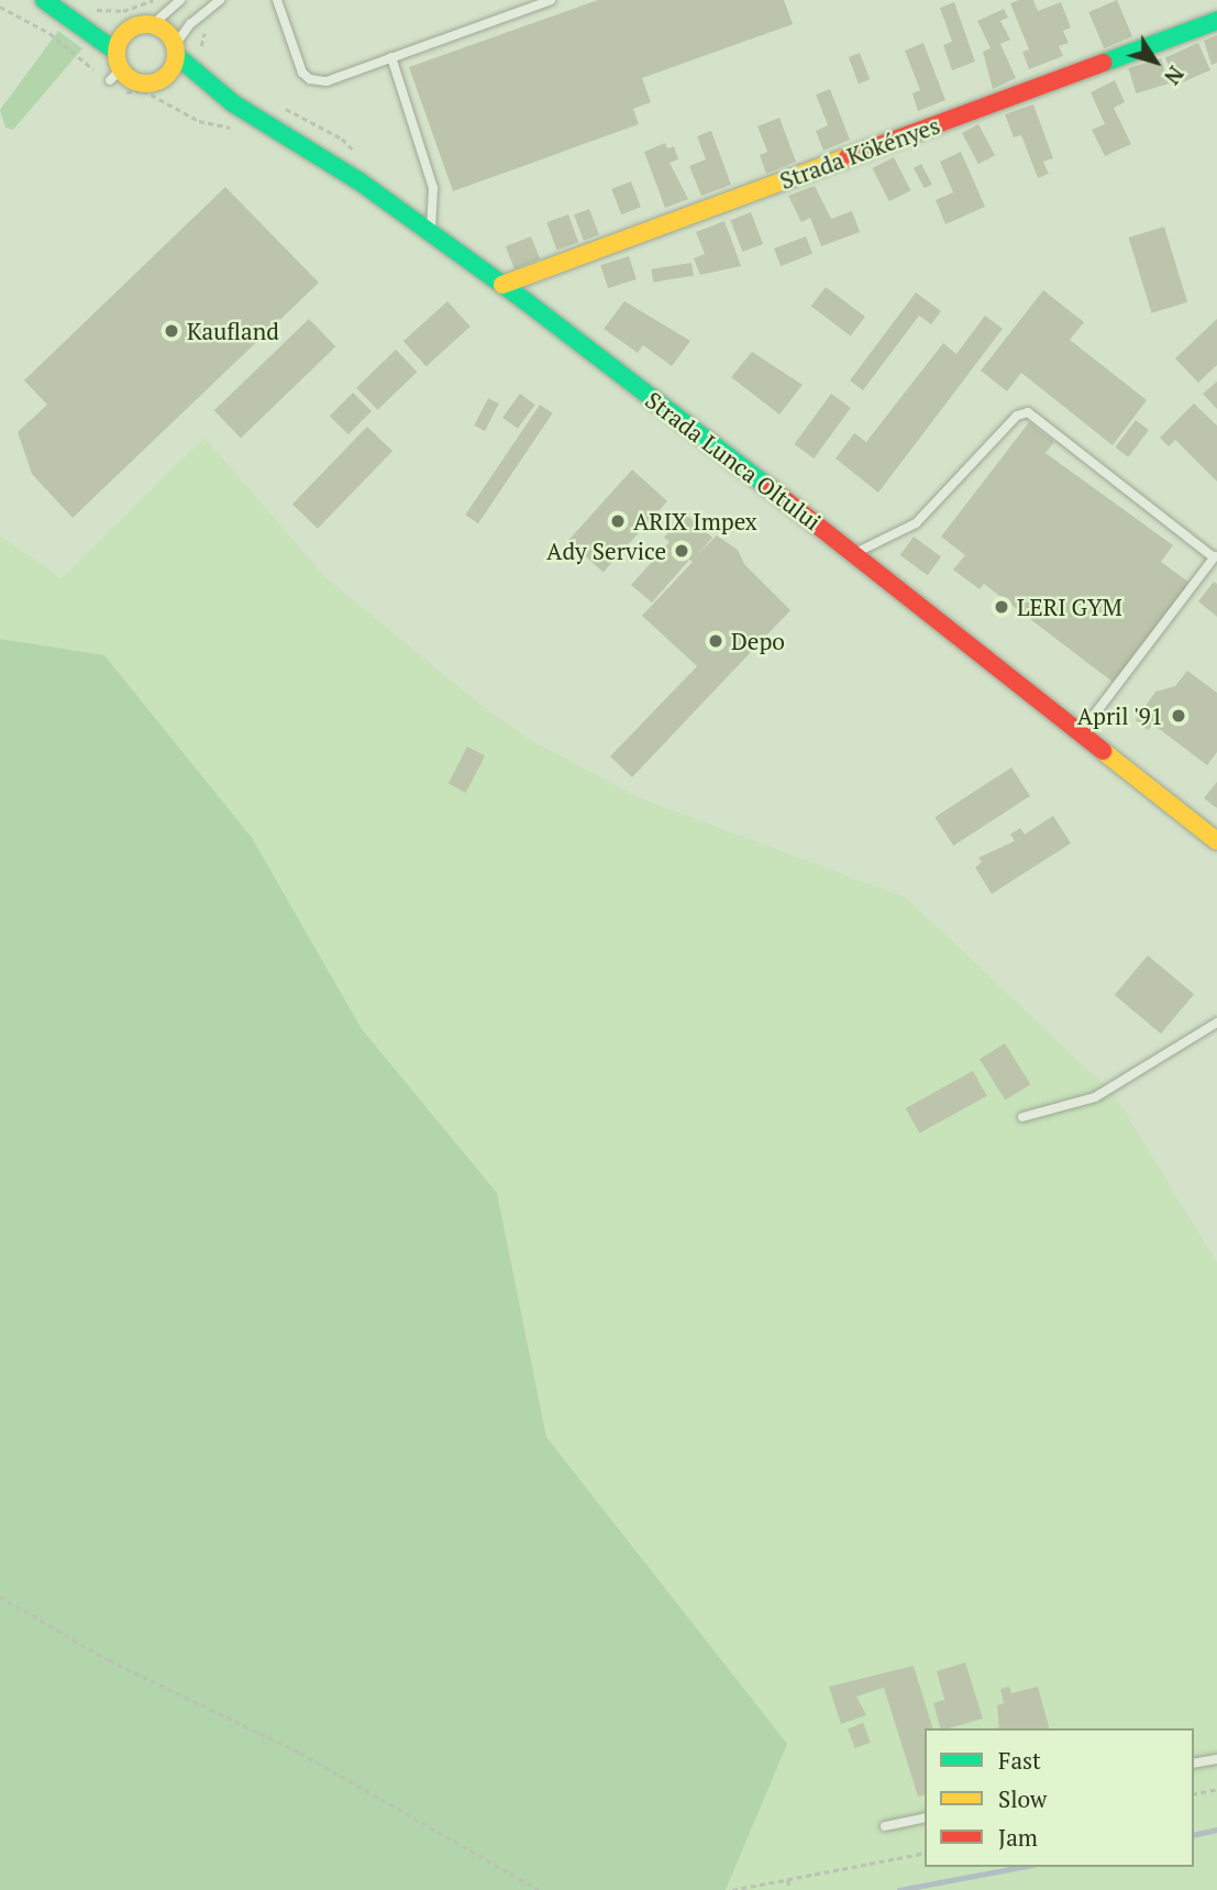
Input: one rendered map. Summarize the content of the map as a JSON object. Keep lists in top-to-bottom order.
{
  "streets": {
    "main road": ["Strada Kökényes", "Strada Lunca Oltului"]
  },
  "crossings": [
    ["Strada Kökényes", "Strada Lunca Oltului"]
  ],
  "places": [
    "Kaufland",
    "ARIX Impex",
    "Ady Service",
    "LERI GYM",
    "Depo",
    "April '91"
  ],
  "legend": ["Fast", "Slow", "Jam"],
  "north": "bottom right"
}
